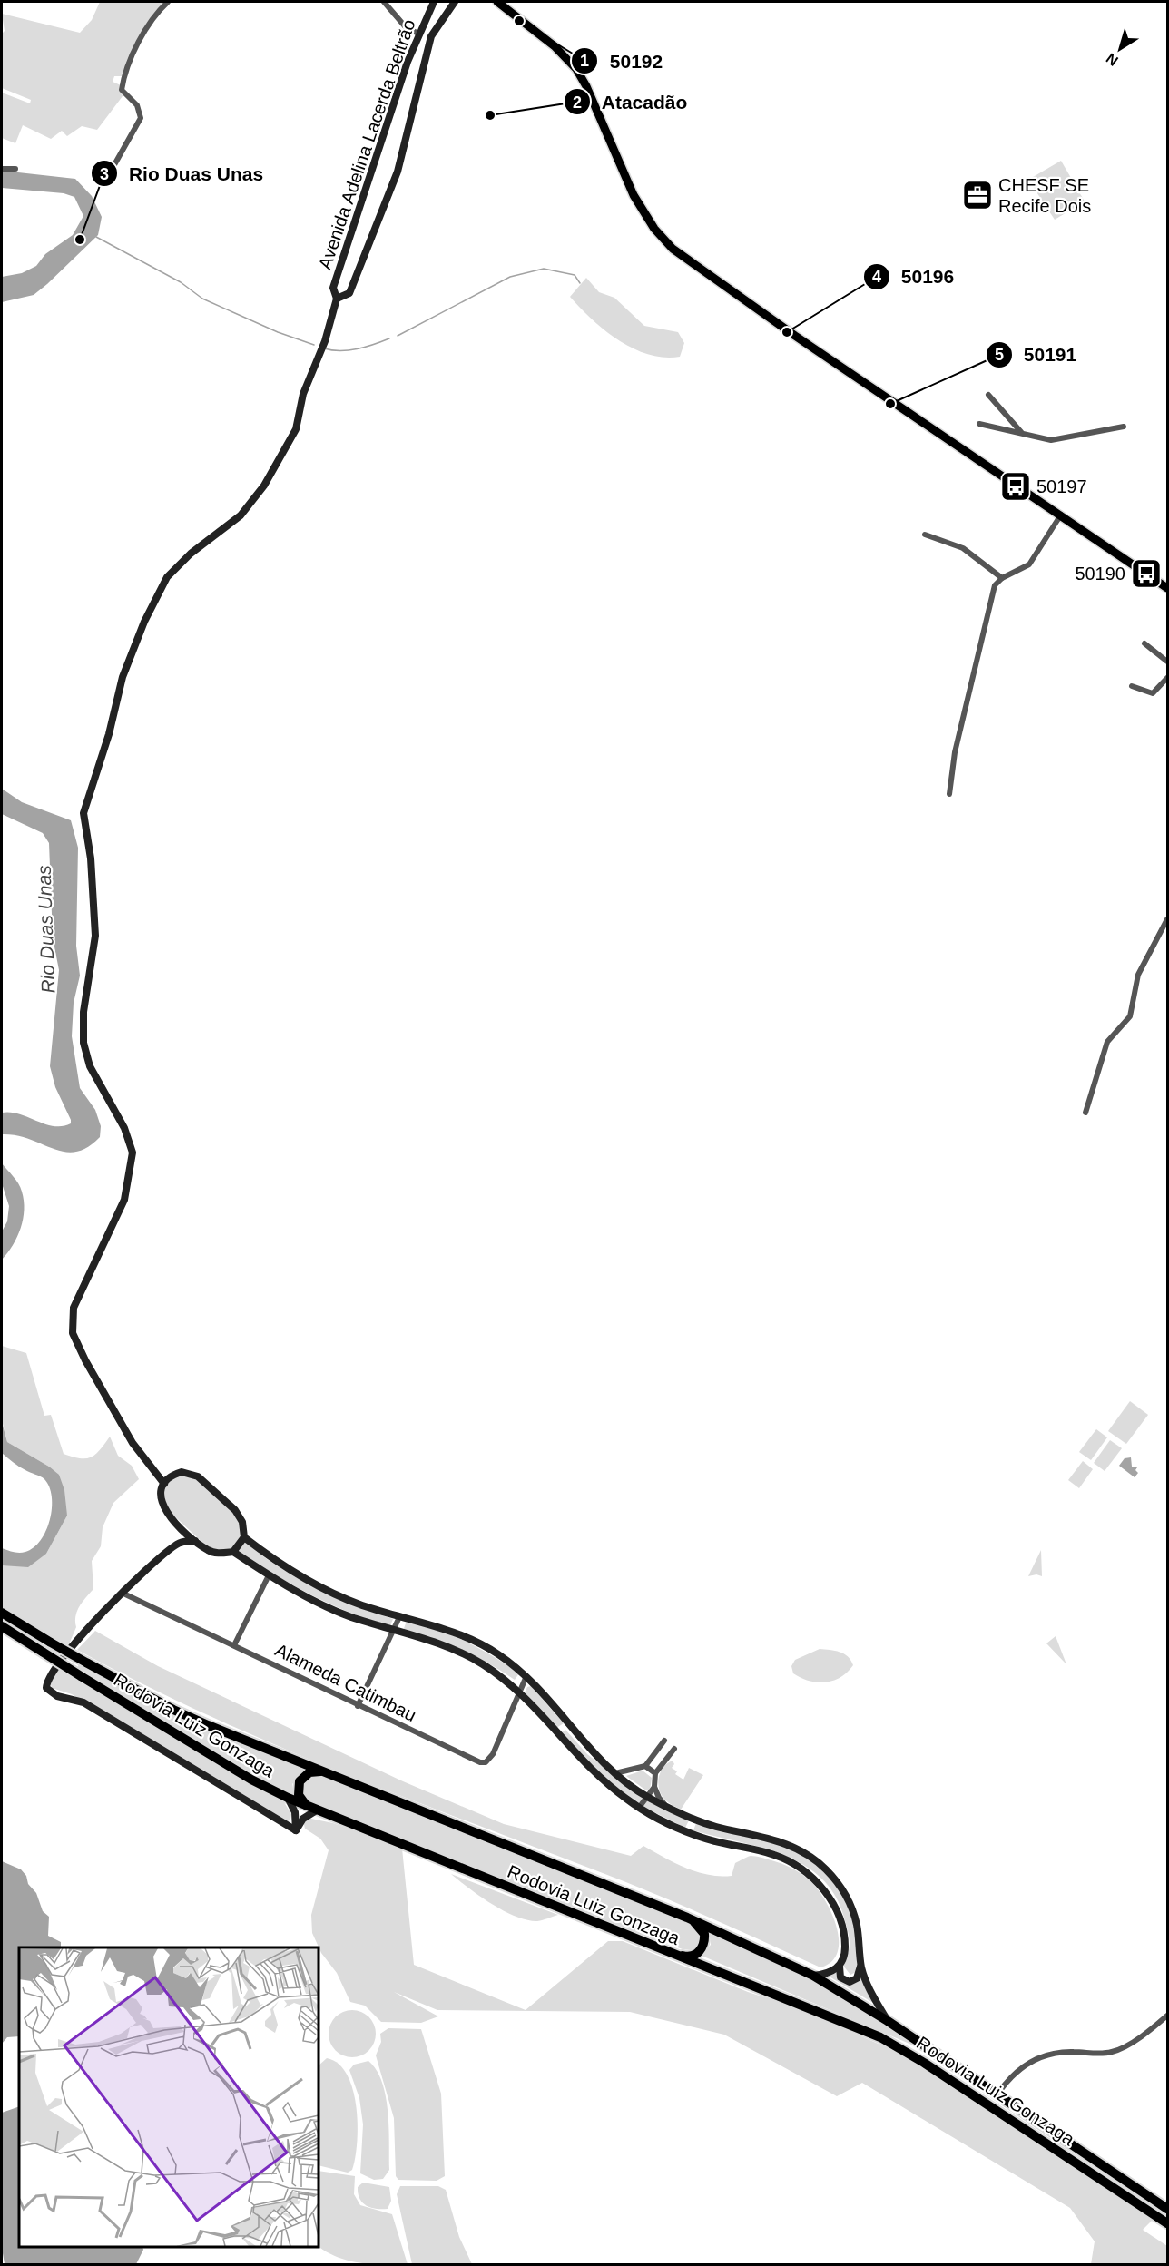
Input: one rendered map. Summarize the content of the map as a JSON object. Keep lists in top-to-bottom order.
{
  "streets": {
    "highway": ["Rodovia Luiz Gonzaga"],
    "main road": ["Avenida Adelina Lacerda Beltrão"],
    "street": ["Alameda Catimbau"]
  },
  "water": ["Rio Duas Unas"],
  "places": {
    "other": [
      "50192",
      "Atacadão",
      "Rio Duas Unas",
      "50196",
      "50191"
    ],
    "office": ["CHESF SE Recife Dois"],
    "bus stop": ["50197", "50190"]
  },
  "north": "bottom left"
}
